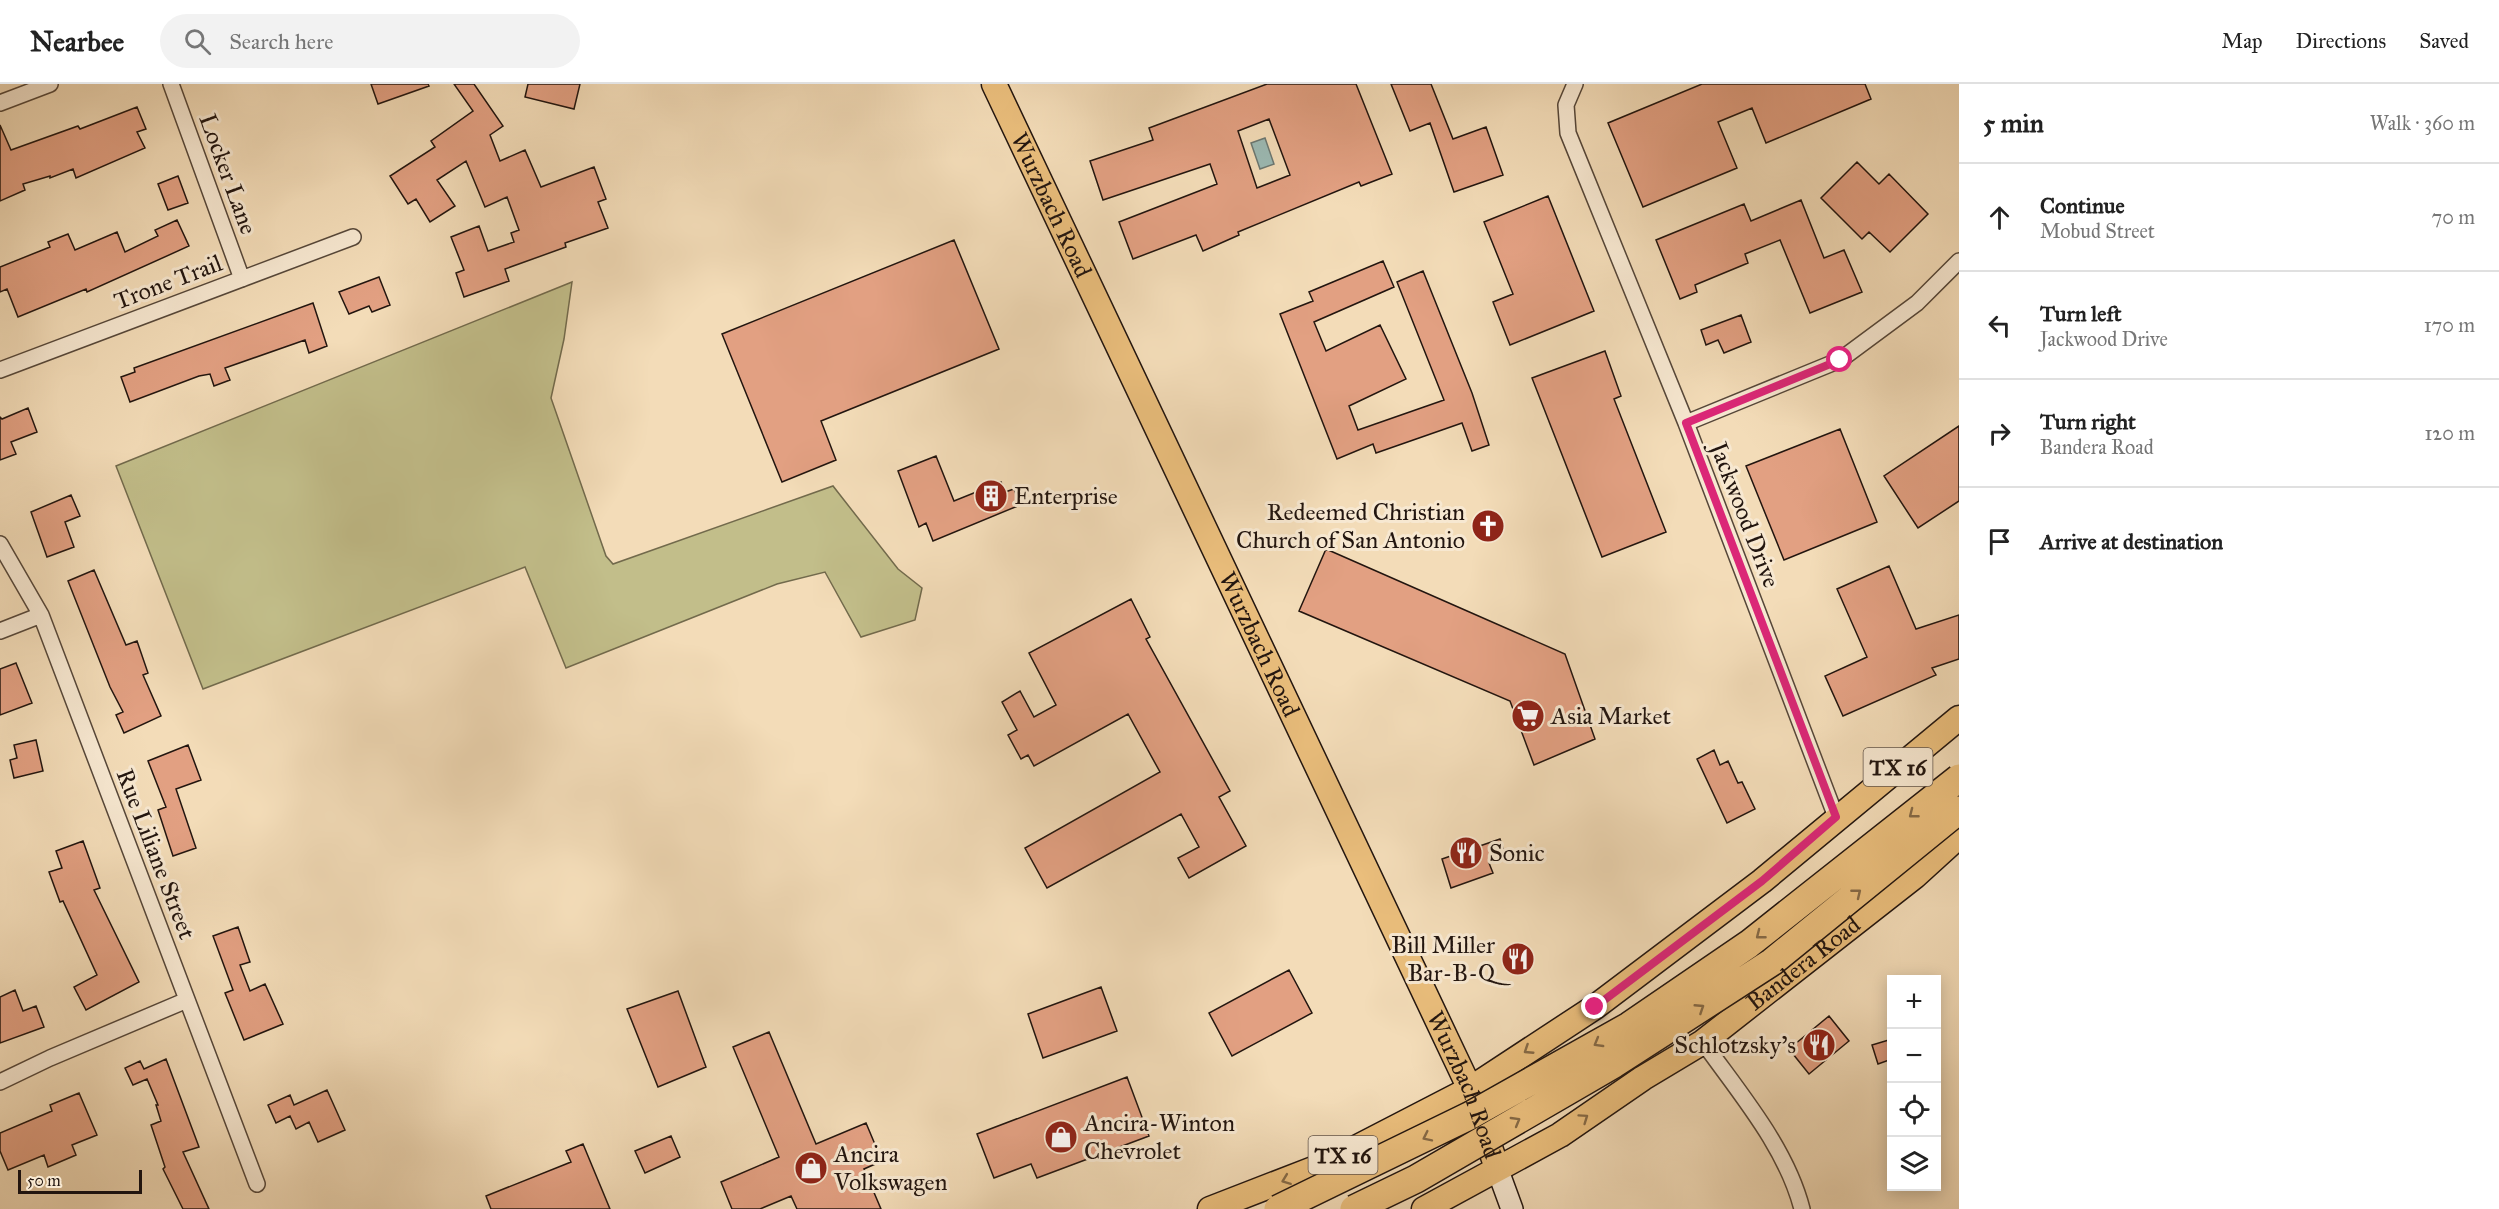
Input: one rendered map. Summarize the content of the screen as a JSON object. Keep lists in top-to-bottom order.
{
  "streets": {
    "main road": ["Wurzbach Road", "TX 16", "Bandera Road"],
    "street": [
      "Locker Lane",
      "Trone Trail",
      "Jackwood Drive",
      "Rue Liliane Street"
    ]
  },
  "crossings": [
    ["Locker Lane", "Trone Trail"],
    ["Wurzbach Road", "TX 16"],
    ["Wurzbach Road", "Bandera Road"],
    ["Jackwood Drive", "TX 16"]
  ],
  "places": {
    "building": ["Enterprise"],
    "church": ["Redeemed Christian Church of San Antonio"],
    "supermarket": ["Asia Market"],
    "restaurant": ["Sonic", "Bill Miller Bar-B-Q", "Schlotzsky's"],
    "shop": ["Ancira-Winton Chevrolet", "Ancira Volkswagen"]
  },
  "scale_bar": "50 m",
  "page": {
    "header": "Nearbee",
    "search": "Search here",
    "nav": ["Map", "Directions", "Saved"],
    "heading": ["5 min", "Walk · 360 m"],
    "list": [
      ["Continue", "Mobud Street", "70 m"],
      ["Turn left", "Jackwood Drive", "170 m"],
      ["Turn right", "Bandera Road", "120 m"],
      "Arrive at destination"
    ],
    "map_buttons": ["+", "−"],
    "scale": "50 m"
  }
}
